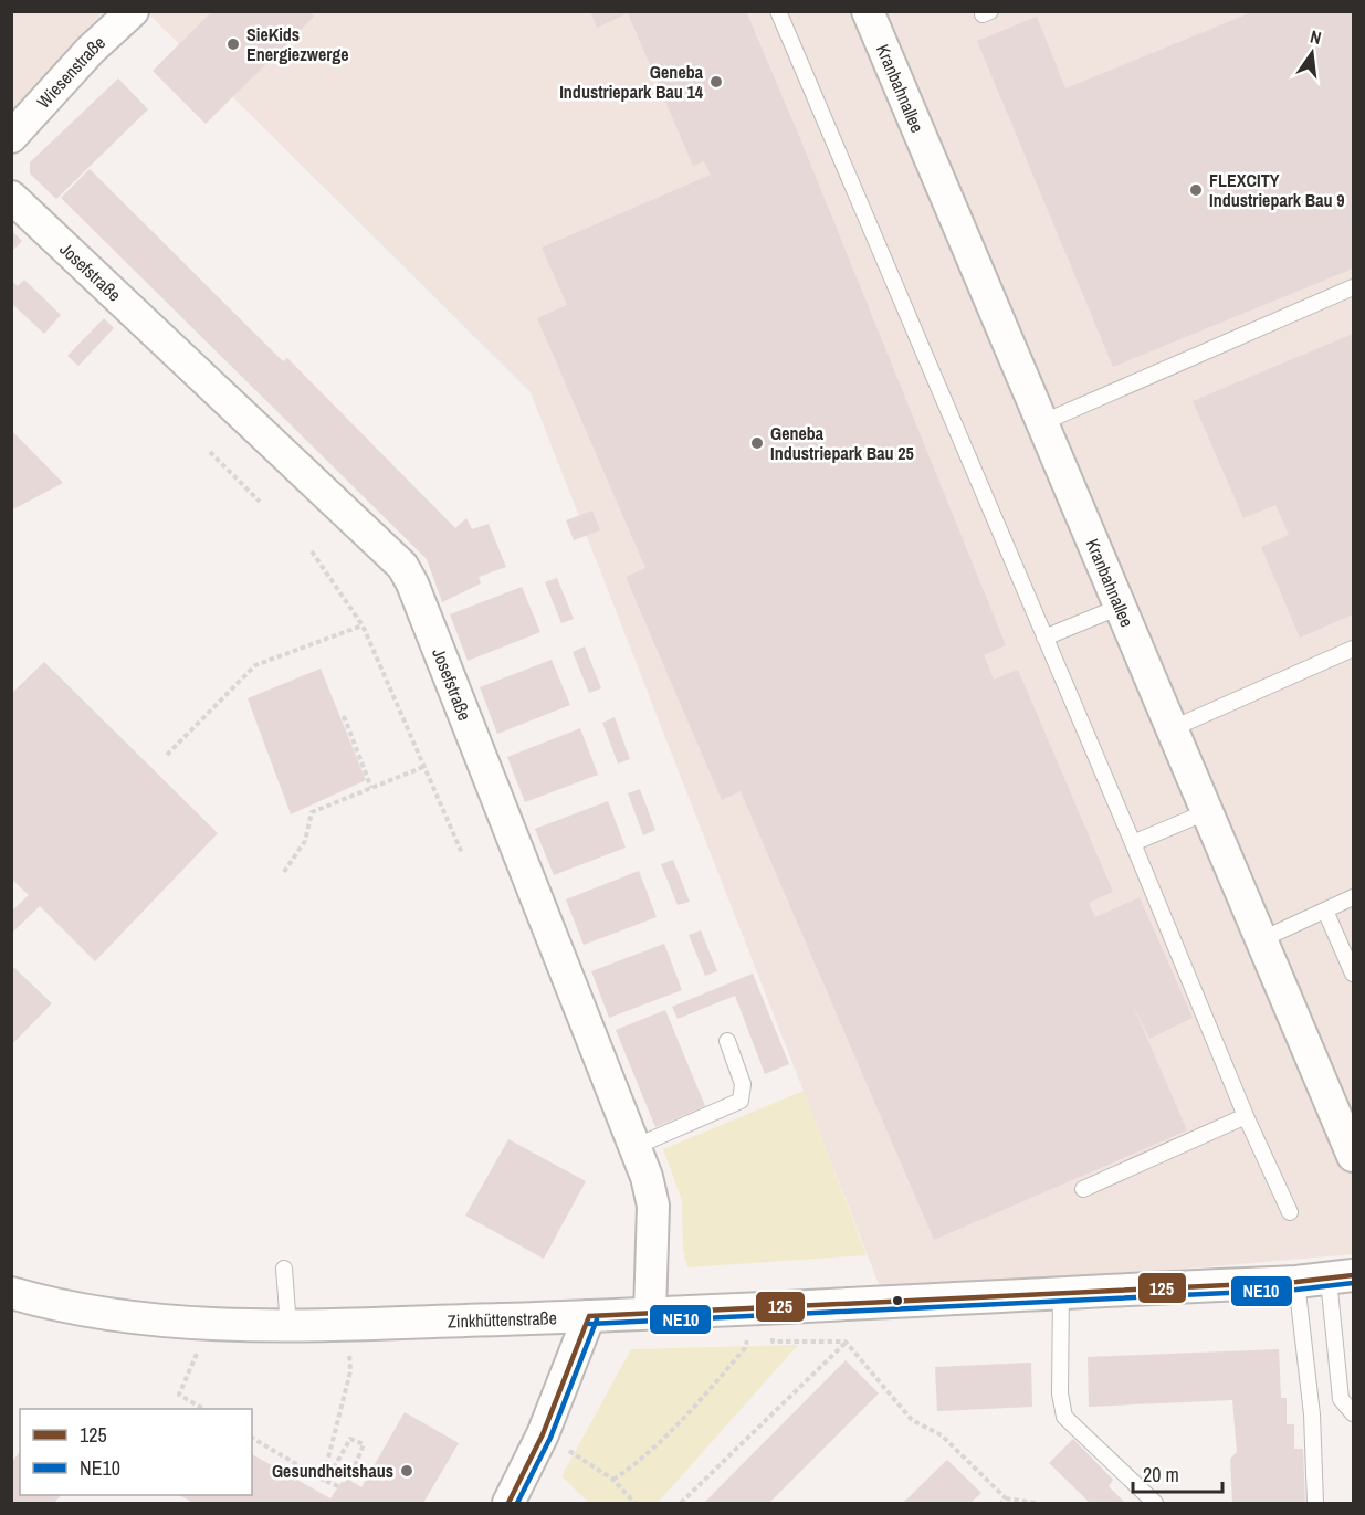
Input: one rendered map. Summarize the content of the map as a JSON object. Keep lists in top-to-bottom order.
{
  "streets": {
    "street": [
      "Wiesenstraße",
      "Kranbahnallee",
      "Josefstraße",
      "Zinkhüttenstraße"
    ]
  },
  "crossings": [
    ["Josefstraße", "Zinkhüttenstraße"]
  ],
  "places": [
    "SieKids Energiezwerge",
    "Geneba Industriepark Bau 14",
    "FLEXCITY Industriepark Bau 9",
    "Geneba Industriepark Bau 25",
    "Gesundheitshaus"
  ],
  "lines": ["transit line 125", "transit line NE10"],
  "legend": ["125", "NE10"],
  "scale_bar": "20 m",
  "north": "top"
}
